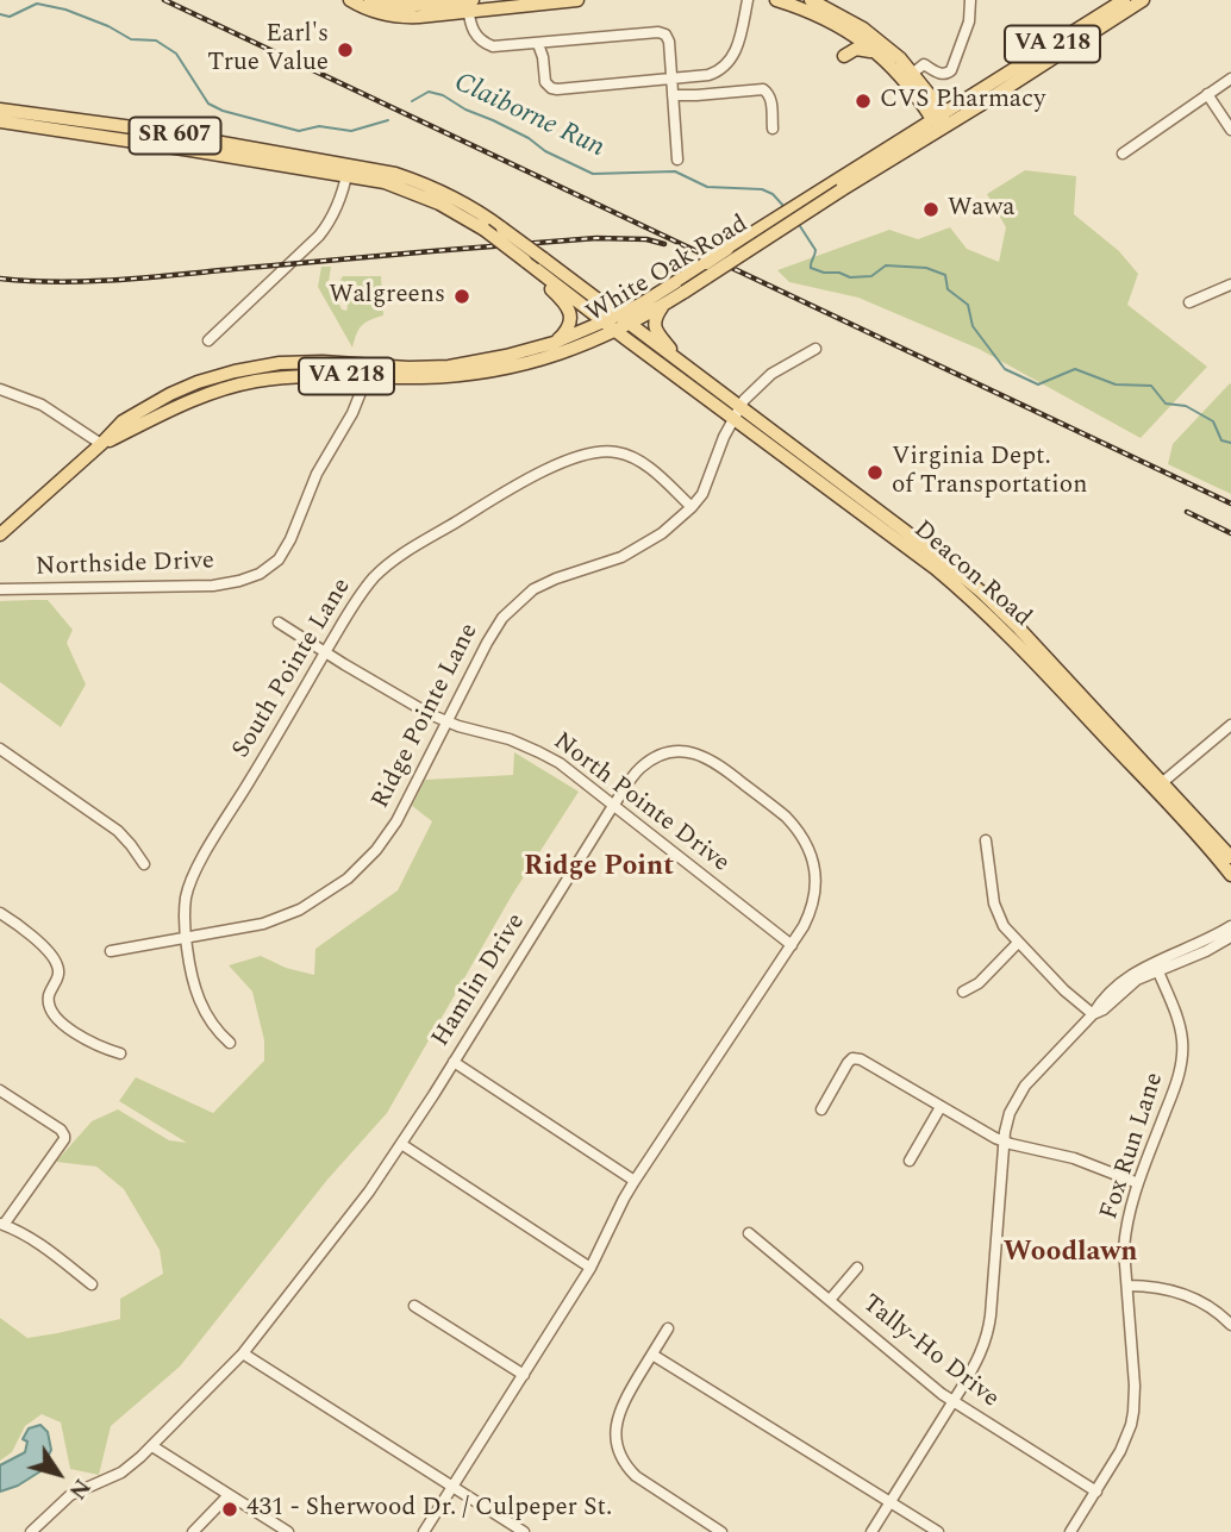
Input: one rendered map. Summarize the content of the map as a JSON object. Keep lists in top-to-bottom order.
{
  "streets": {
    "main road": [
      "VA 218",
      "SR 607",
      "White Oak Road",
      "Deacon Road"
    ],
    "street": [
      "Northside Drive",
      "South Pointe Lane",
      "Ridge Pointe Lane",
      "North Pointe Drive",
      "Hamlin Drive",
      "Fox Run Lane",
      "Tally-Ho Drive"
    ]
  },
  "crossings": [
    ["VA 218", "White Oak Road"],
    ["SR 607", "White Oak Road"],
    ["SR 607", "Deacon Road"],
    ["White Oak Road", "Northside Drive"],
    ["White Oak Road", "Deacon Road"],
    ["Deacon Road", "Ridge Pointe Lane"],
    ["South Pointe Lane", "Ridge Pointe Lane"],
    ["South Pointe Lane", "North Pointe Drive"],
    ["Ridge Pointe Lane", "North Pointe Drive"],
    ["North Pointe Drive", "Hamlin Drive"],
    ["Fox Run Lane", "Tally-Ho Drive"]
  ],
  "districts": ["Ridge Point", "Woodlawn"],
  "water": ["Claiborne Run"],
  "places": [
    "Earl's True Value",
    "CVS Pharmacy",
    "Wawa",
    "Walgreens",
    "Virginia Dept. of Transportation",
    "431 - Sherwood Dr. / Culpeper St."
  ],
  "north": "bottom right"
}
